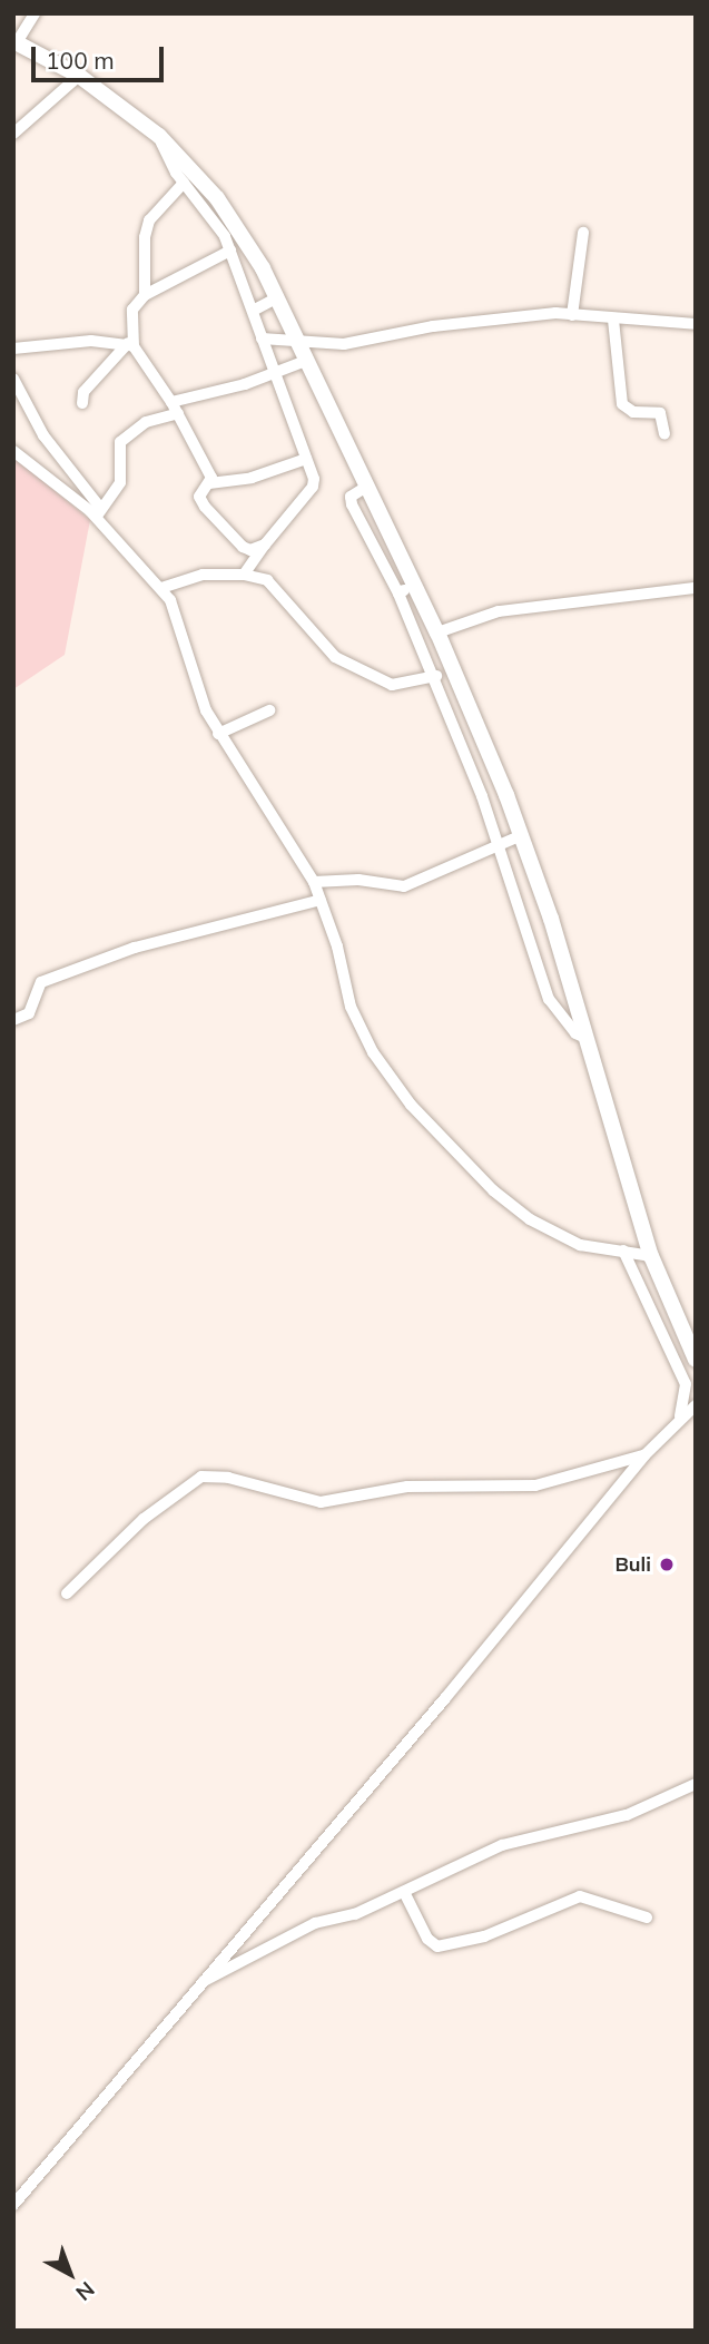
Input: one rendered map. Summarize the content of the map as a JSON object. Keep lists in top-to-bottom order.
{
  "places": ["Buli"],
  "scale_bar": "100 m",
  "north": "bottom right"
}
